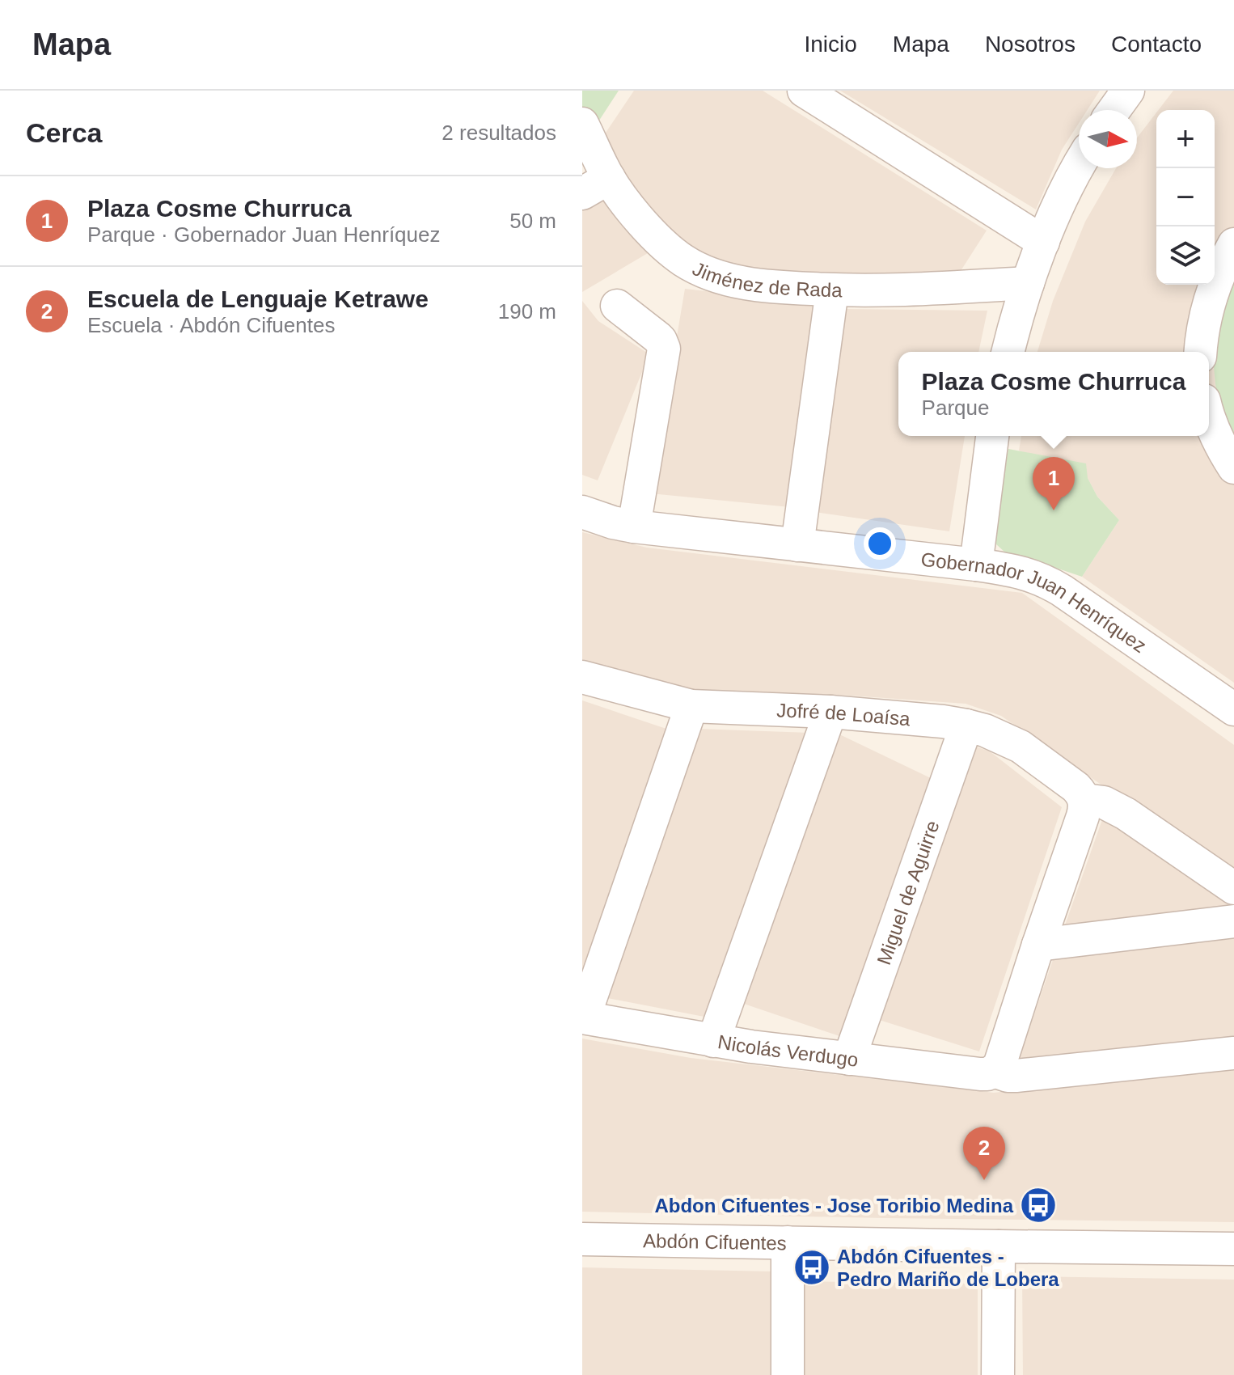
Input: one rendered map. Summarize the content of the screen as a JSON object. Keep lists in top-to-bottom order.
{
  "streets": {
    "street": [
      "Jiménez de Rada",
      "Gobernador Juan Henríquez",
      "Jofré de Loaísa",
      "Miguel de Aguirre",
      "Nicolás Verdugo",
      "Abdón Cifuentes"
    ]
  },
  "crossings": [
    ["Jofré de Loaísa", "Miguel de Aguirre"],
    ["Miguel de Aguirre", "Nicolás Verdugo"]
  ],
  "places": {
    "bus stop": ["Abdon Cifuentes - Jose Toribio Medina", "Abdón Cifuentes - Pedro Mariño de Lobera"]
  },
  "north": "right",
  "page": {
    "header": "Mapa",
    "nav": [
      "Inicio",
      "Mapa",
      "Nosotros",
      "Contacto"
    ],
    "heading": ["Cerca", "2 resultados"],
    "map_buttons": ["+", "−"],
    "list": [
      {
        "mark": "1",
        "name": "Plaza Cosme Churruca",
        "note": "Parque · Gobernador Juan Henríquez",
        "value": "50 m"
      },
      {
        "mark": "2",
        "name": "Escuela de Lenguaje Ketrawe",
        "note": "Escuela · Abdón Cifuentes",
        "value": "190 m"
      }
    ],
    "popup": ["Plaza Cosme Churruca", "Parque"],
    "pins": ["1", "2"]
  }
}
